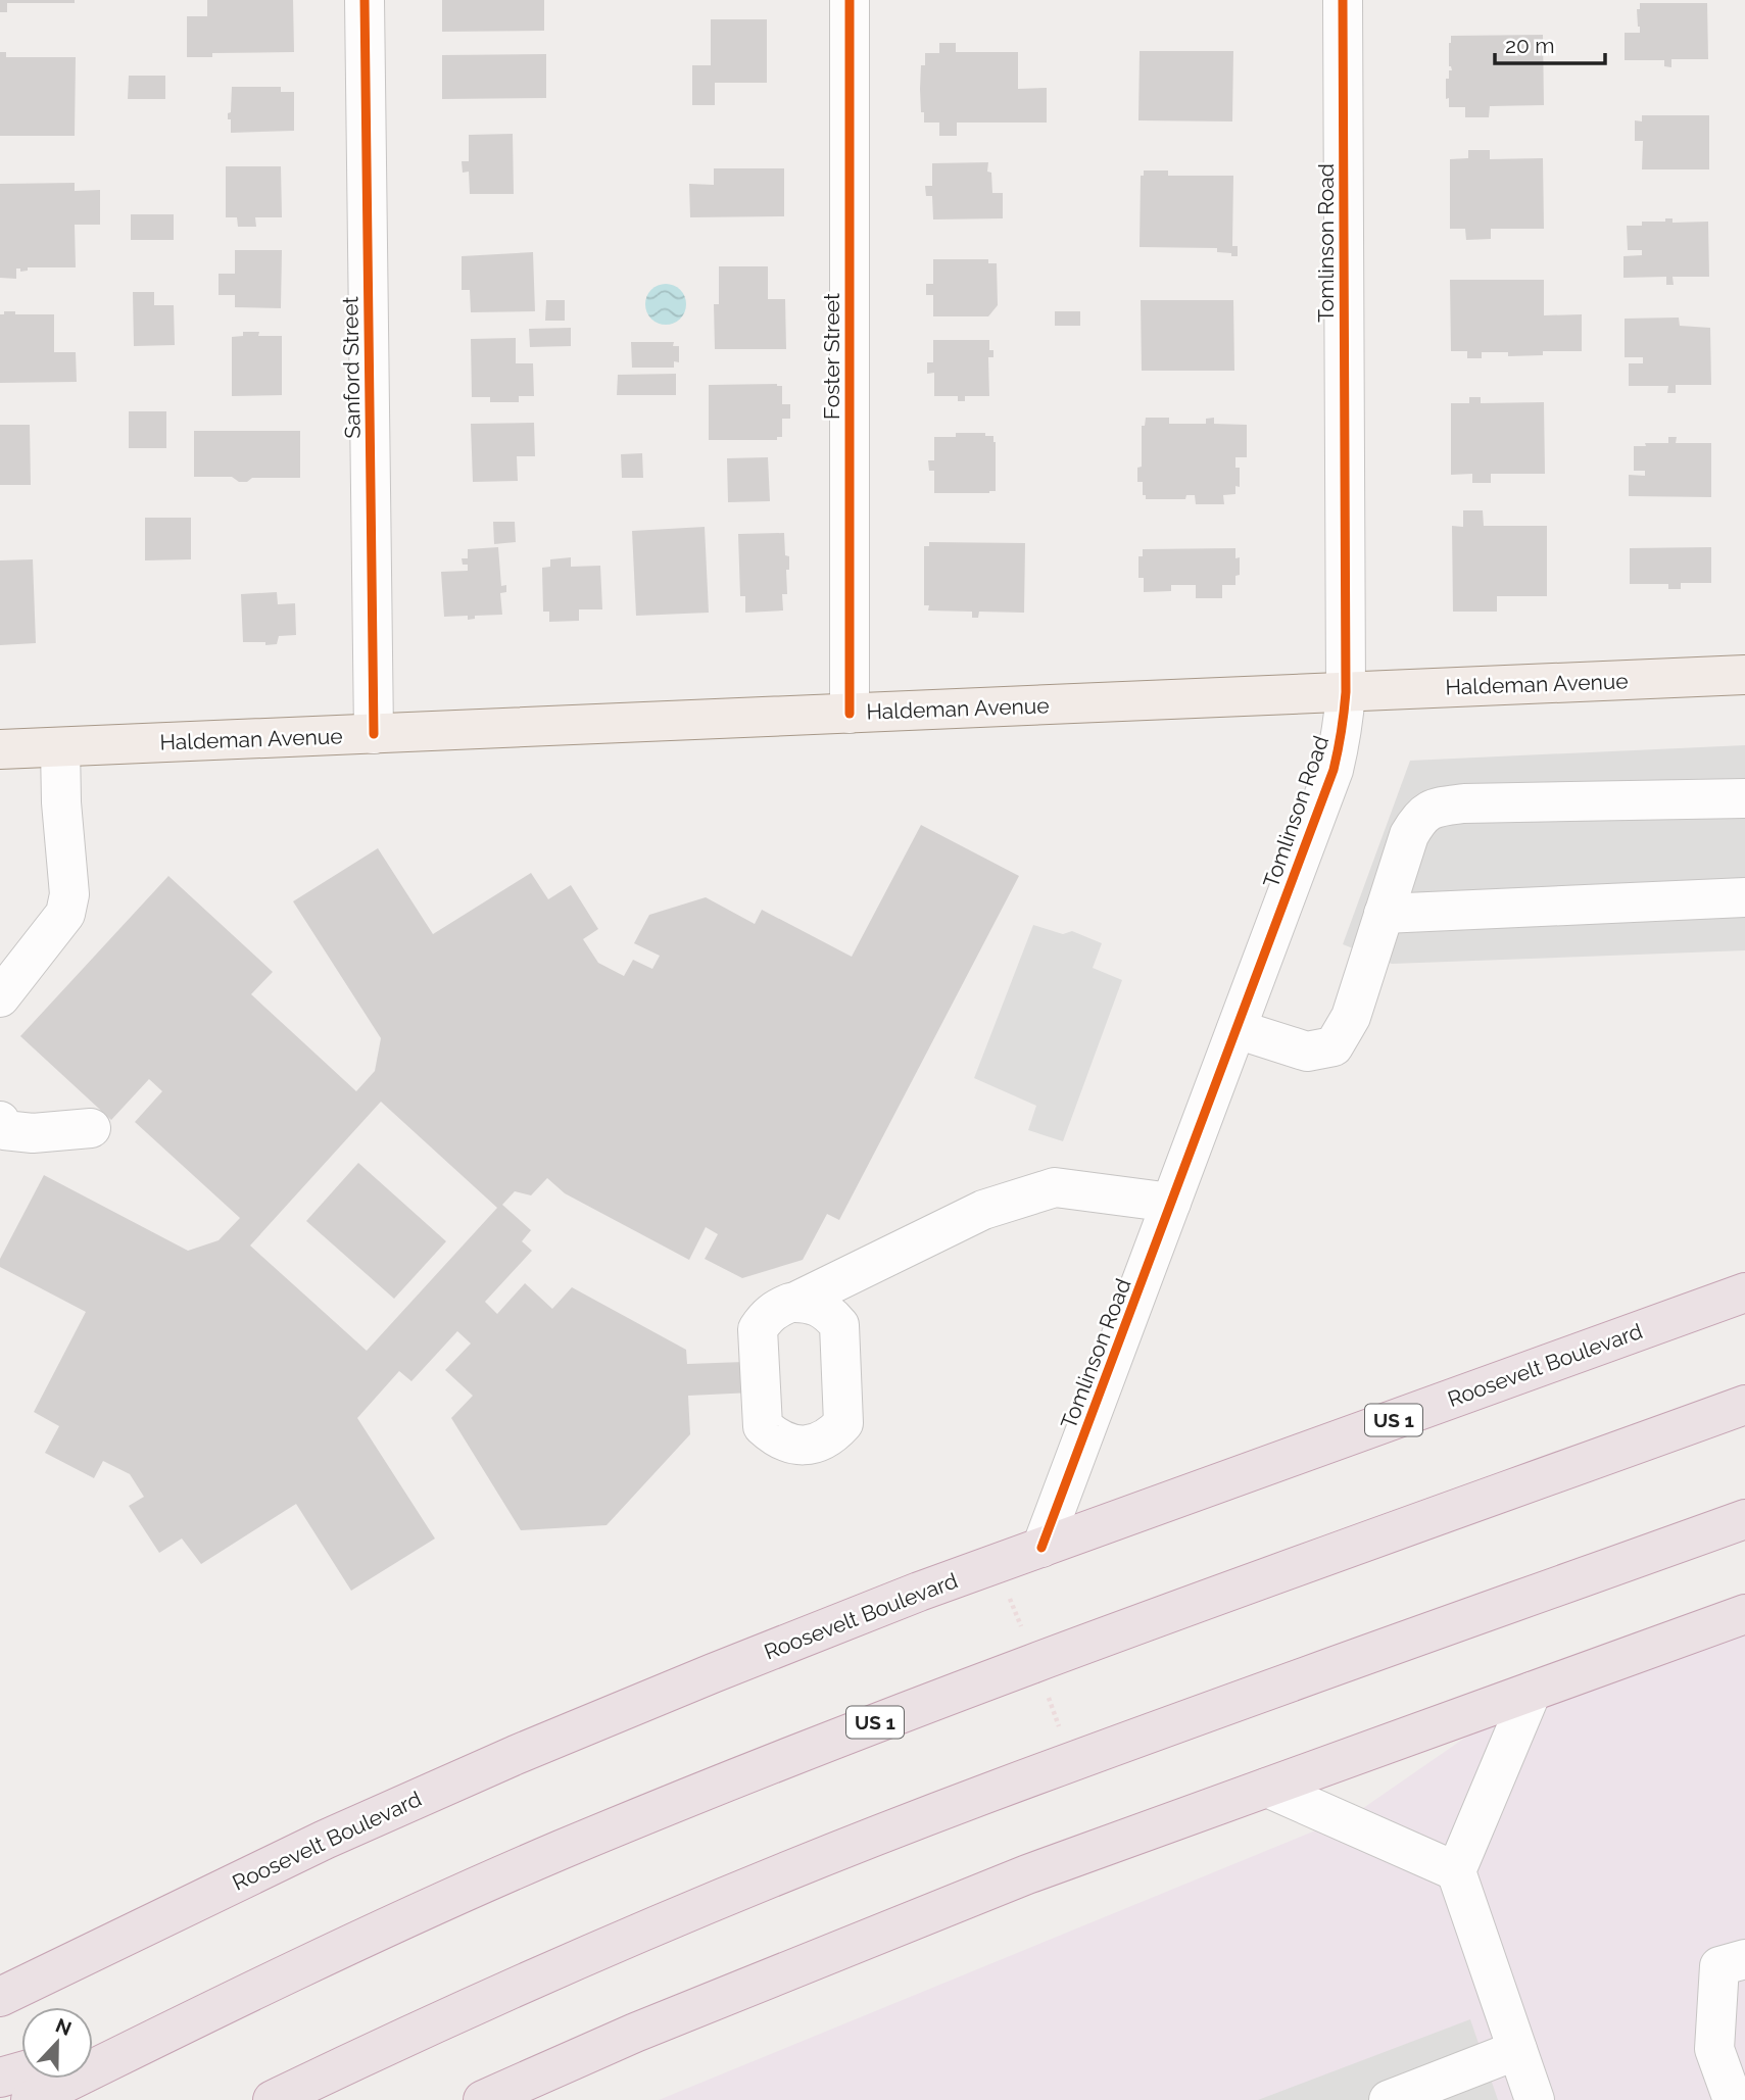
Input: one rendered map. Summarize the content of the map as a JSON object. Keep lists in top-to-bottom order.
{
  "streets": {
    "highway": ["Roosevelt Boulevard", "US 1"],
    "main road": ["Haldeman Avenue"],
    "street": ["Tomlinson Road", "Foster Street", "Sanford Street"]
  },
  "crossings": [
    ["Tomlinson Road", "Haldeman Avenue"],
    ["Tomlinson Road", "Roosevelt Boulevard"],
    ["Foster Street", "Haldeman Avenue"],
    ["Sanford Street", "Haldeman Avenue"]
  ],
  "scale_bar": "20 m",
  "north": "top"
}
